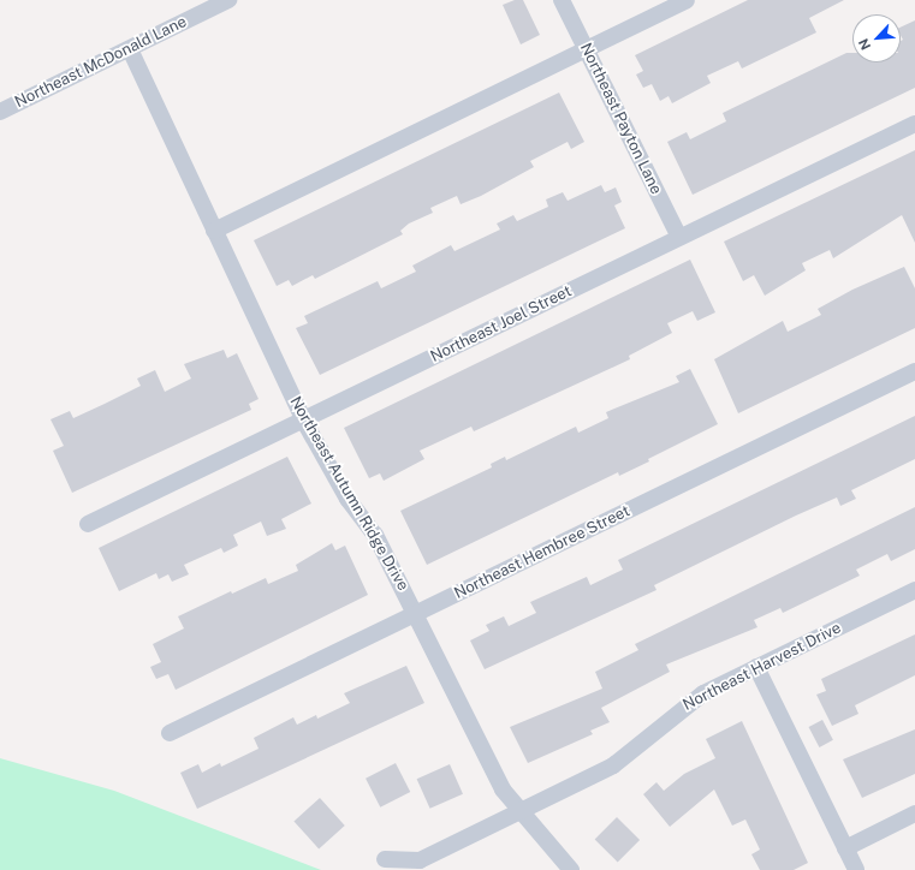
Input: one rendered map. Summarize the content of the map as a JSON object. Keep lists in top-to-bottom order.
{
  "streets": {
    "street": [
      "Northeast McDonald Lane",
      "Northeast Payton Lane",
      "Northeast Joel Street",
      "Northeast Autumn Ridge Drive",
      "Northeast Hembree Street",
      "Northeast Harvest Drive"
    ]
  },
  "crossings": [
    ["Northeast McDonald Lane", "Northeast Autumn Ridge Drive"],
    ["Northeast Payton Lane", "Northeast Joel Street"],
    ["Northeast Joel Street", "Northeast Autumn Ridge Drive"],
    ["Northeast Autumn Ridge Drive", "Northeast Hembree Street"],
    ["Northeast Autumn Ridge Drive", "Northeast Harvest Drive"]
  ],
  "north": "bottom left"
}
